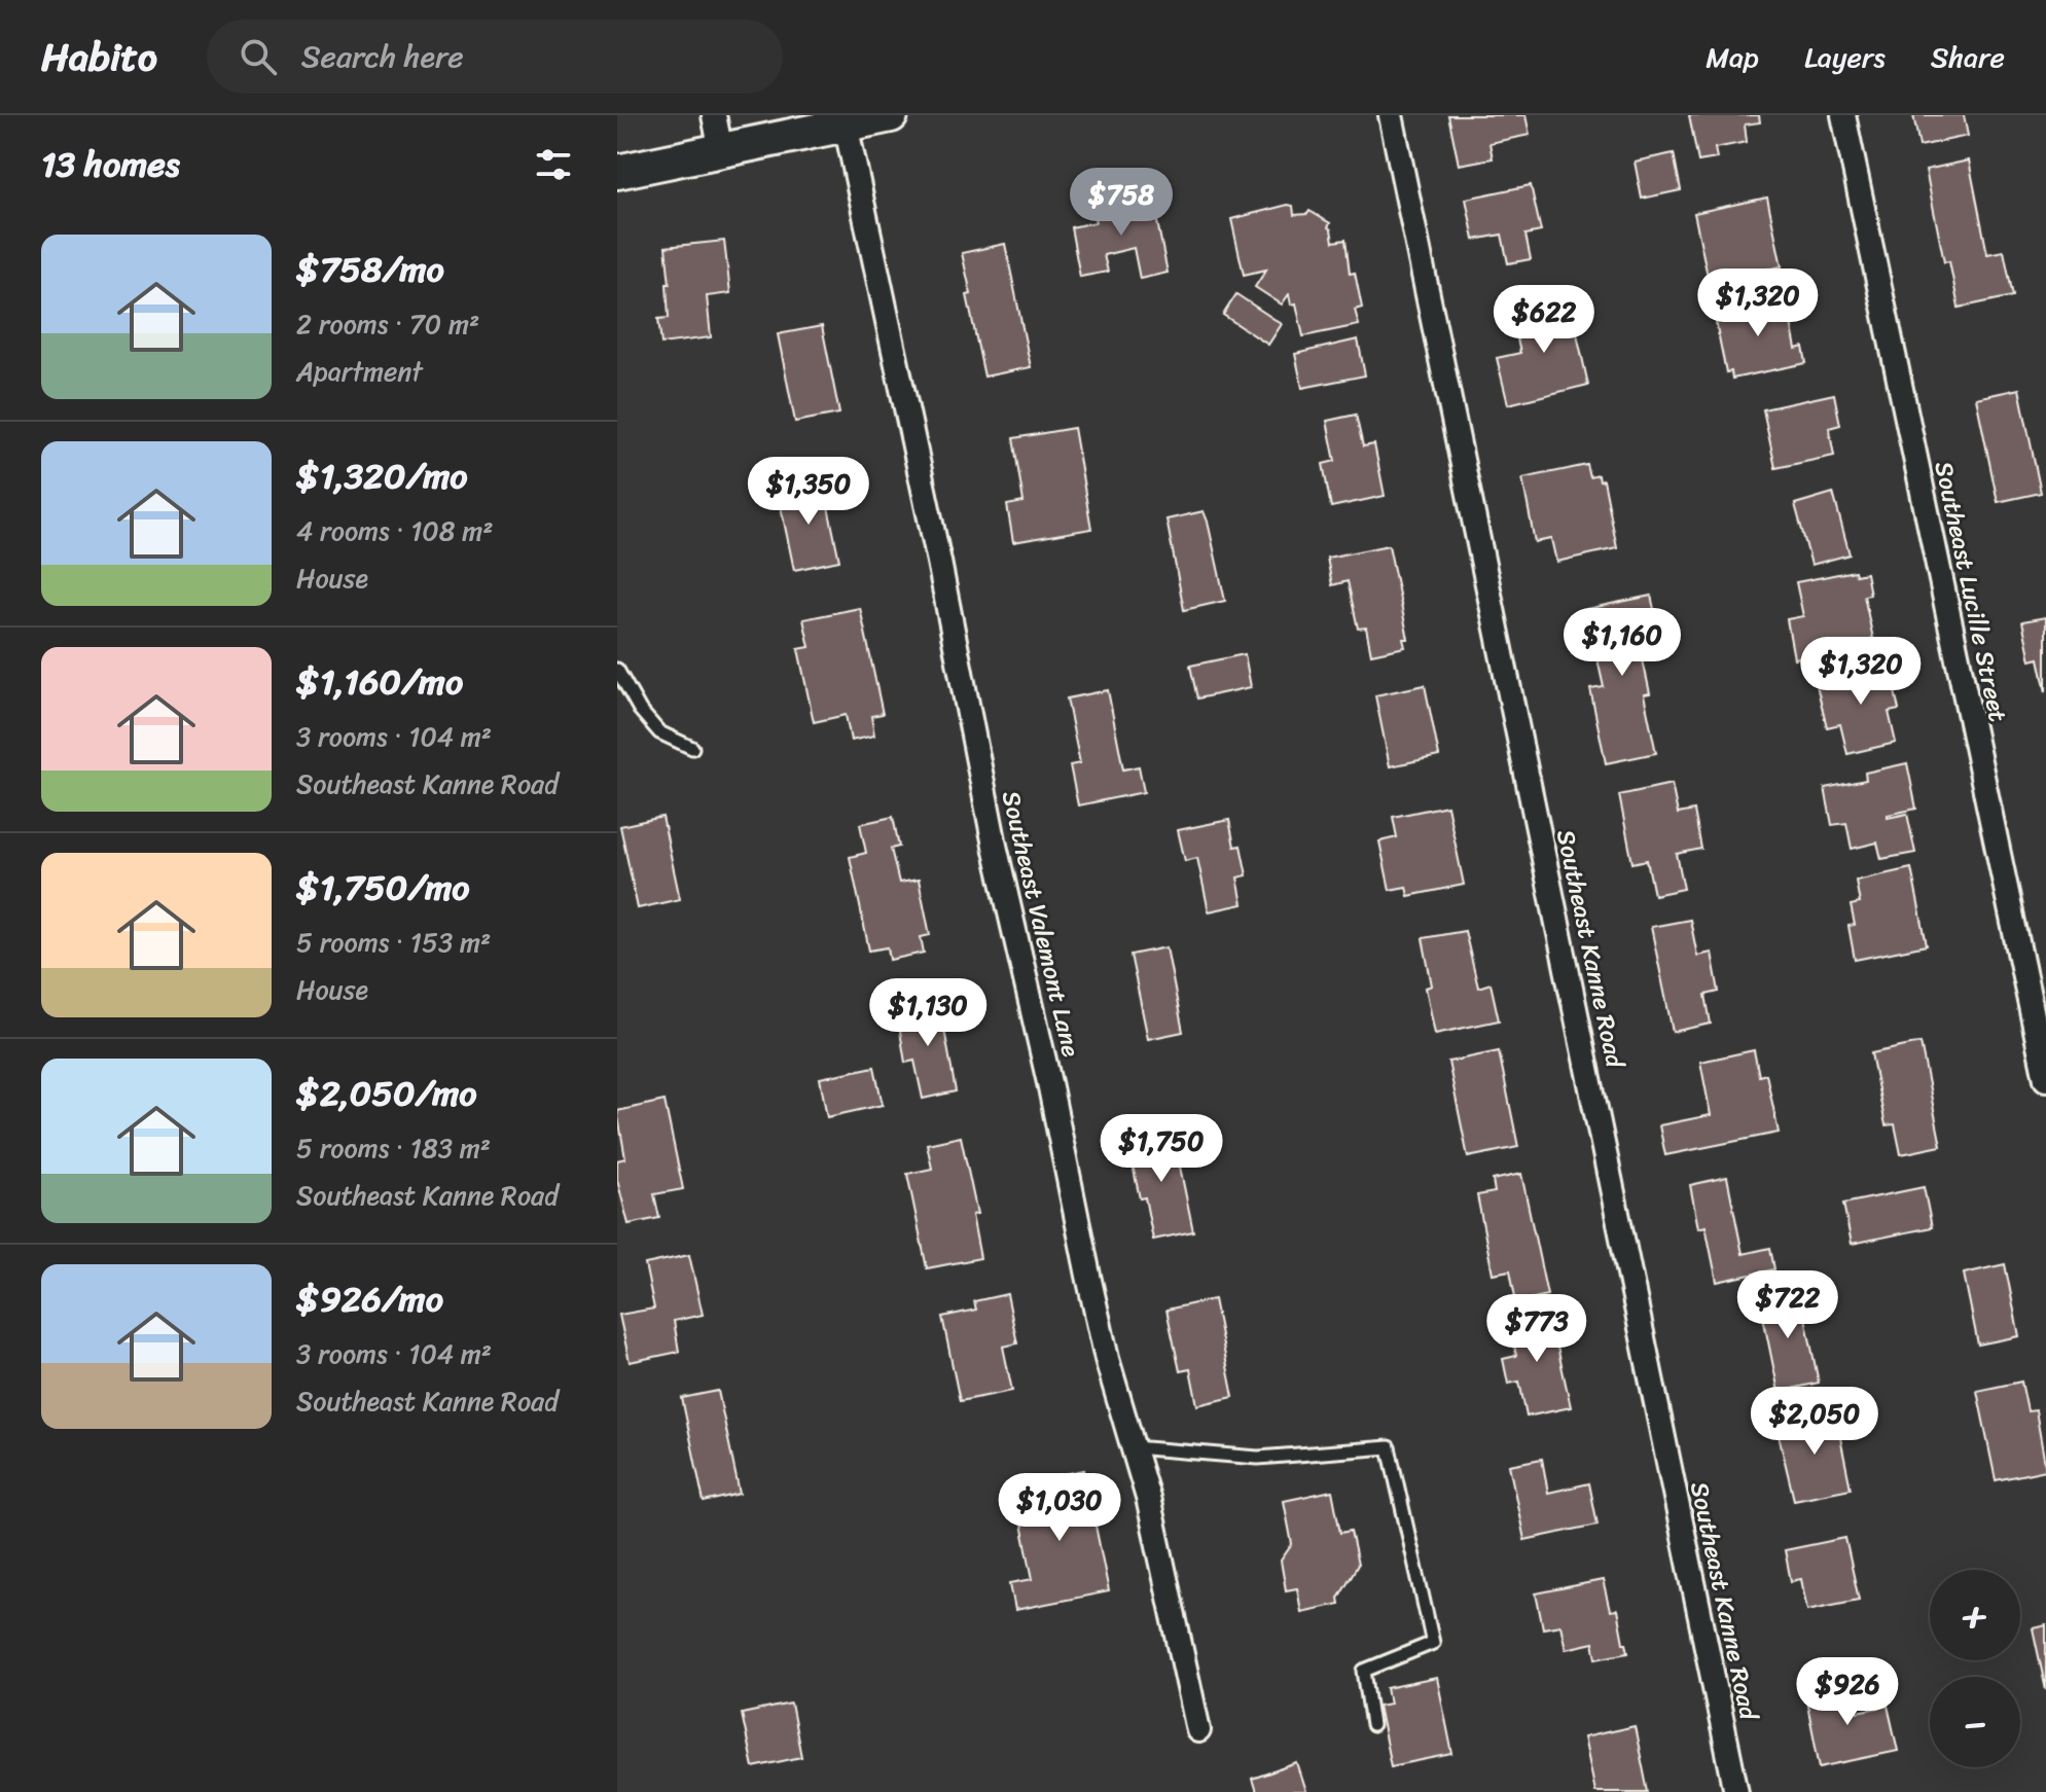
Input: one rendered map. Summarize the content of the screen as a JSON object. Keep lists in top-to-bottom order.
{
  "streets": {
    "street": ["Southeast Lucille Street", "Southeast Valemont Lane", "Southeast Kanne Road"]
  },
  "page": {
    "header": "Habito",
    "search": "Search here",
    "nav": ["Map", "Layers", "Share"],
    "heading": "13 homes",
    "price": [
      "$758",
      "$1,320",
      "$622",
      "$1,350",
      "$1,160",
      "$1,320",
      "$1,130",
      "$1,750",
      "$722",
      "$773",
      "$2,050",
      "$1,030",
      "$926"
    ],
    "list": [
      {
        "name": "$758/mo",
        "note": "2 rooms · 70 m² · Apartment"
      },
      {
        "name": "$1,320/mo",
        "note": "4 rooms · 108 m² · House"
      },
      {
        "name": "$1,160/mo",
        "note": "3 rooms · 104 m² · Southeast Kanne Road"
      },
      {
        "name": "$1,750/mo",
        "note": "5 rooms · 153 m² · House"
      },
      {
        "name": "$2,050/mo",
        "note": "5 rooms · 183 m² · Southeast Kanne Road"
      },
      {
        "name": "$926/mo",
        "note": "3 rooms · 104 m² · Southeast Kanne Road"
      }
    ],
    "map_buttons": ["+", "−"]
  }
}
